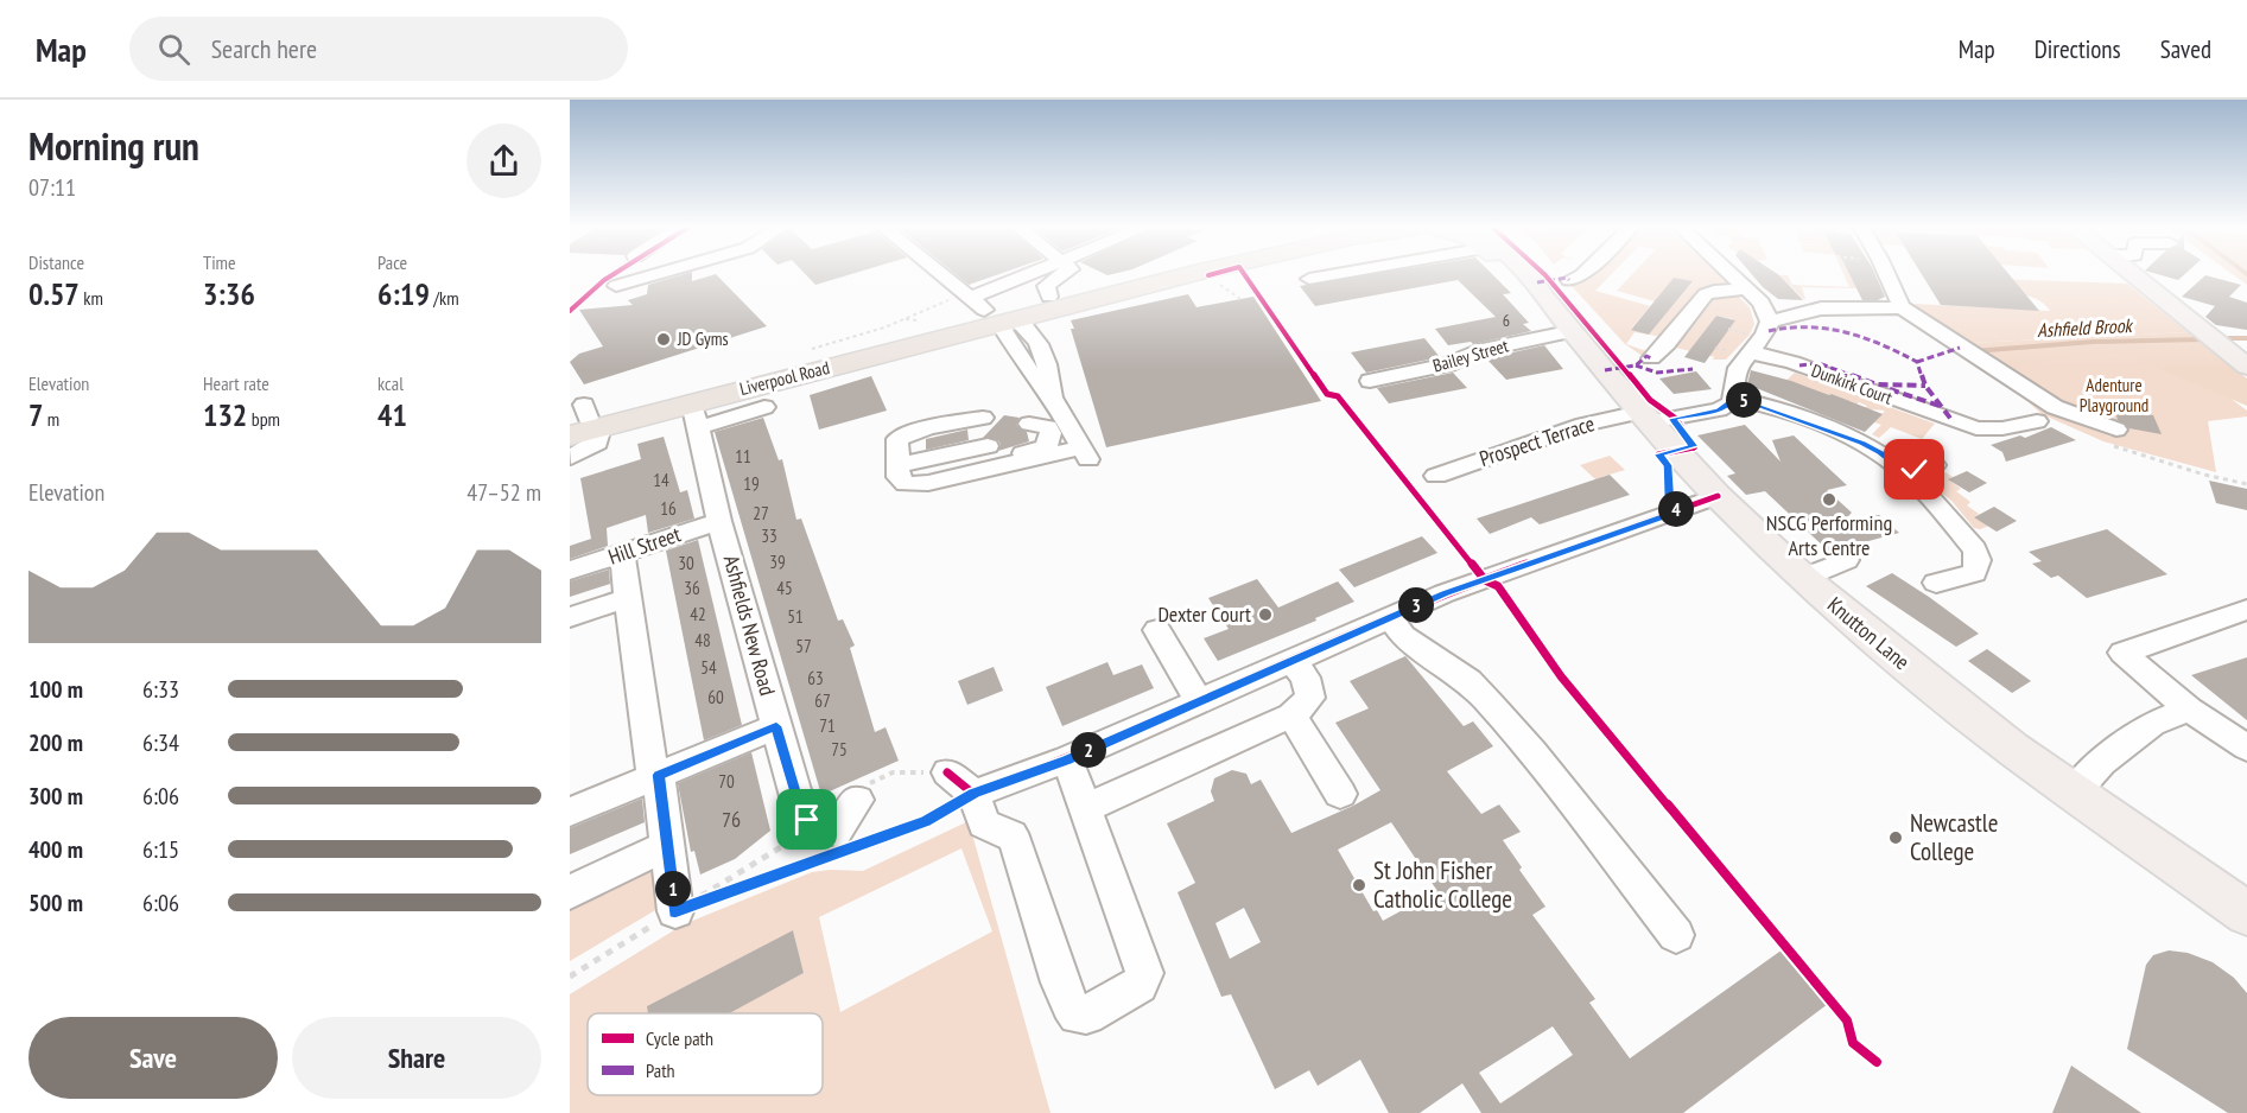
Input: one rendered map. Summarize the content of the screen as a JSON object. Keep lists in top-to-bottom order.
{
  "streets": {
    "highway": ["Liverpool Road"],
    "main road": ["Knutton Lane"],
    "street": [
      "Bailey Street",
      "Dunkirk Court",
      "Prospect Terrace",
      "Hill Street",
      "Ashfields New Road"
    ]
  },
  "crossings": [
    ["Bailey Street", "Knutton Lane"],
    ["Liverpool Road", "Ashfields New Road"],
    ["Prospect Terrace", "Knutton Lane"],
    ["Hill Street", "Ashfields New Road"]
  ],
  "water": ["Ashfield Brook"],
  "parks": ["Adenture Playground"],
  "places": [
    "JD Gyms",
    "NSCG Performing Arts Centre",
    "Dexter Court",
    "Newcastle College",
    "St John Fisher Catholic College"
  ],
  "house_numbers": [
    "6",
    "11",
    "14",
    "19",
    "16",
    "27",
    "33",
    "39",
    "30",
    "36",
    "45",
    "42",
    "51",
    "48",
    "57",
    "54",
    "63",
    "60",
    "67",
    "71",
    "75",
    "70",
    "76"
  ],
  "legend": ["Cycle path", "Path"],
  "page": {
    "header": "Map",
    "search": "Search here",
    "nav": ["Map", "Directions", "Saved"],
    "heading": ["Morning run", "07:11"],
    "stats": [
      ["Distance", "0.57 km"],
      ["Time", "3:36"],
      ["Pace", "6:19 /km"],
      ["Elevation", "7 m"],
      ["Heart rate", "132 bpm"],
      ["kcal", "41"]
    ],
    "pins": [
      "5",
      "4",
      "3",
      "2",
      "1"
    ],
    "chart": ["Elevation", "47–52 m"],
    "list": [
      {
        "name": "100 m",
        "note": "6:33"
      },
      {
        "name": "200 m",
        "note": "6:34"
      },
      {
        "name": "300 m",
        "note": "6:06"
      },
      {
        "name": "400 m",
        "note": "6:15"
      },
      {
        "name": "500 m",
        "note": "6:06"
      }
    ],
    "buttons": ["Save", "Share"]
  }
}
